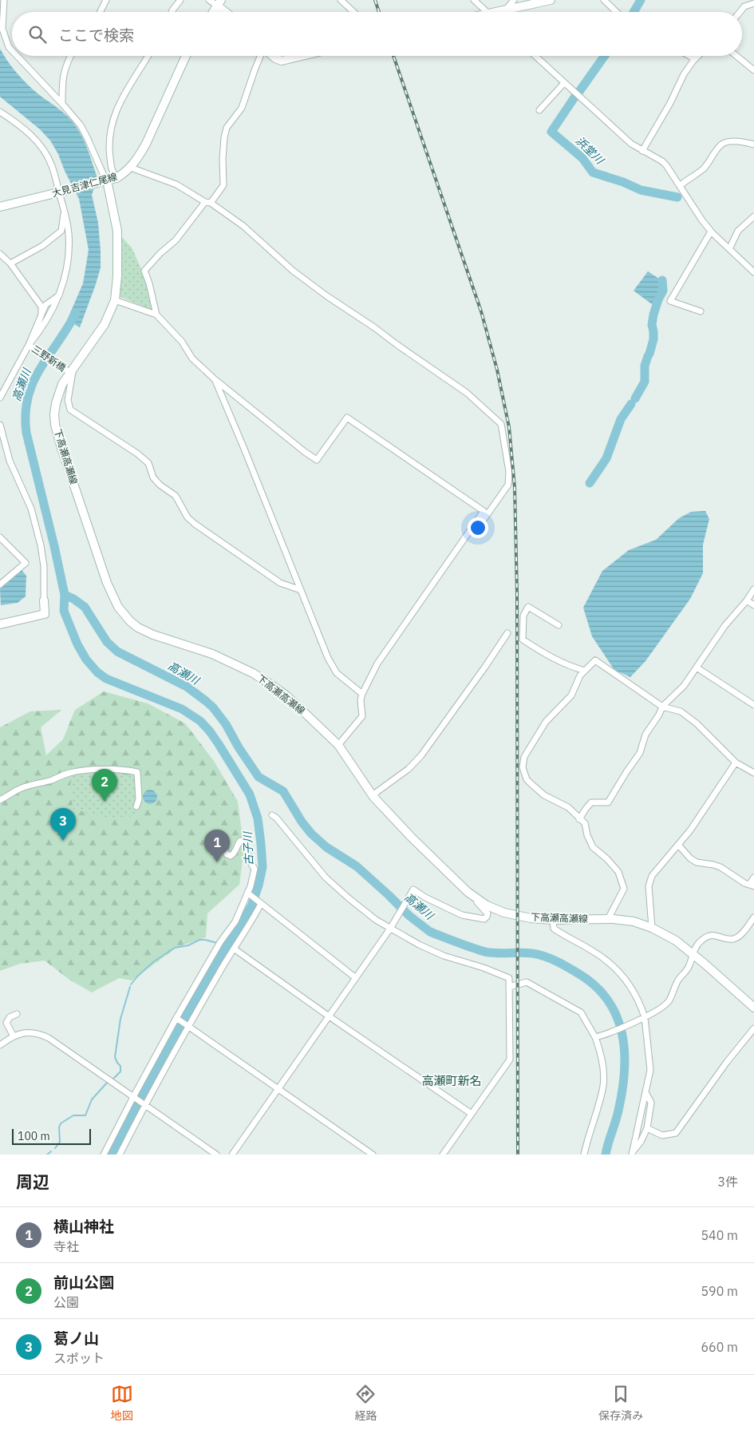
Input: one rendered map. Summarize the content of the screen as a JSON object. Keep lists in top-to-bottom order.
{
  "streets": {
    "main road": ["大見吉津仁尾線", "下高瀬高瀬線"],
    "street": ["三野新橋"]
  },
  "crossings": [
    ["大見吉津仁尾線", "下高瀬高瀬線"],
    ["三野新橋", "下高瀬高瀬線"]
  ],
  "districts": ["高瀬町新名"],
  "water": ["浜堂川", "高瀬川", "古子川"],
  "scale_bar": "100 m",
  "page": {
    "search": "ここで検索",
    "pins": ["2", "3", "1"],
    "scale": "100 m",
    "heading": ["周辺", "3件"],
    "list": [
      {
        "mark": "1",
        "name": "横山神社",
        "note": "寺社",
        "value": "540 m"
      },
      {
        "mark": "2",
        "name": "前山公園",
        "note": "公園",
        "value": "590 m"
      },
      {
        "mark": "3",
        "name": "葛ノ山",
        "note": "スポット",
        "value": "660 m"
      }
    ],
    "nav": ["地図", "経路", "保存済み"]
  }
}
